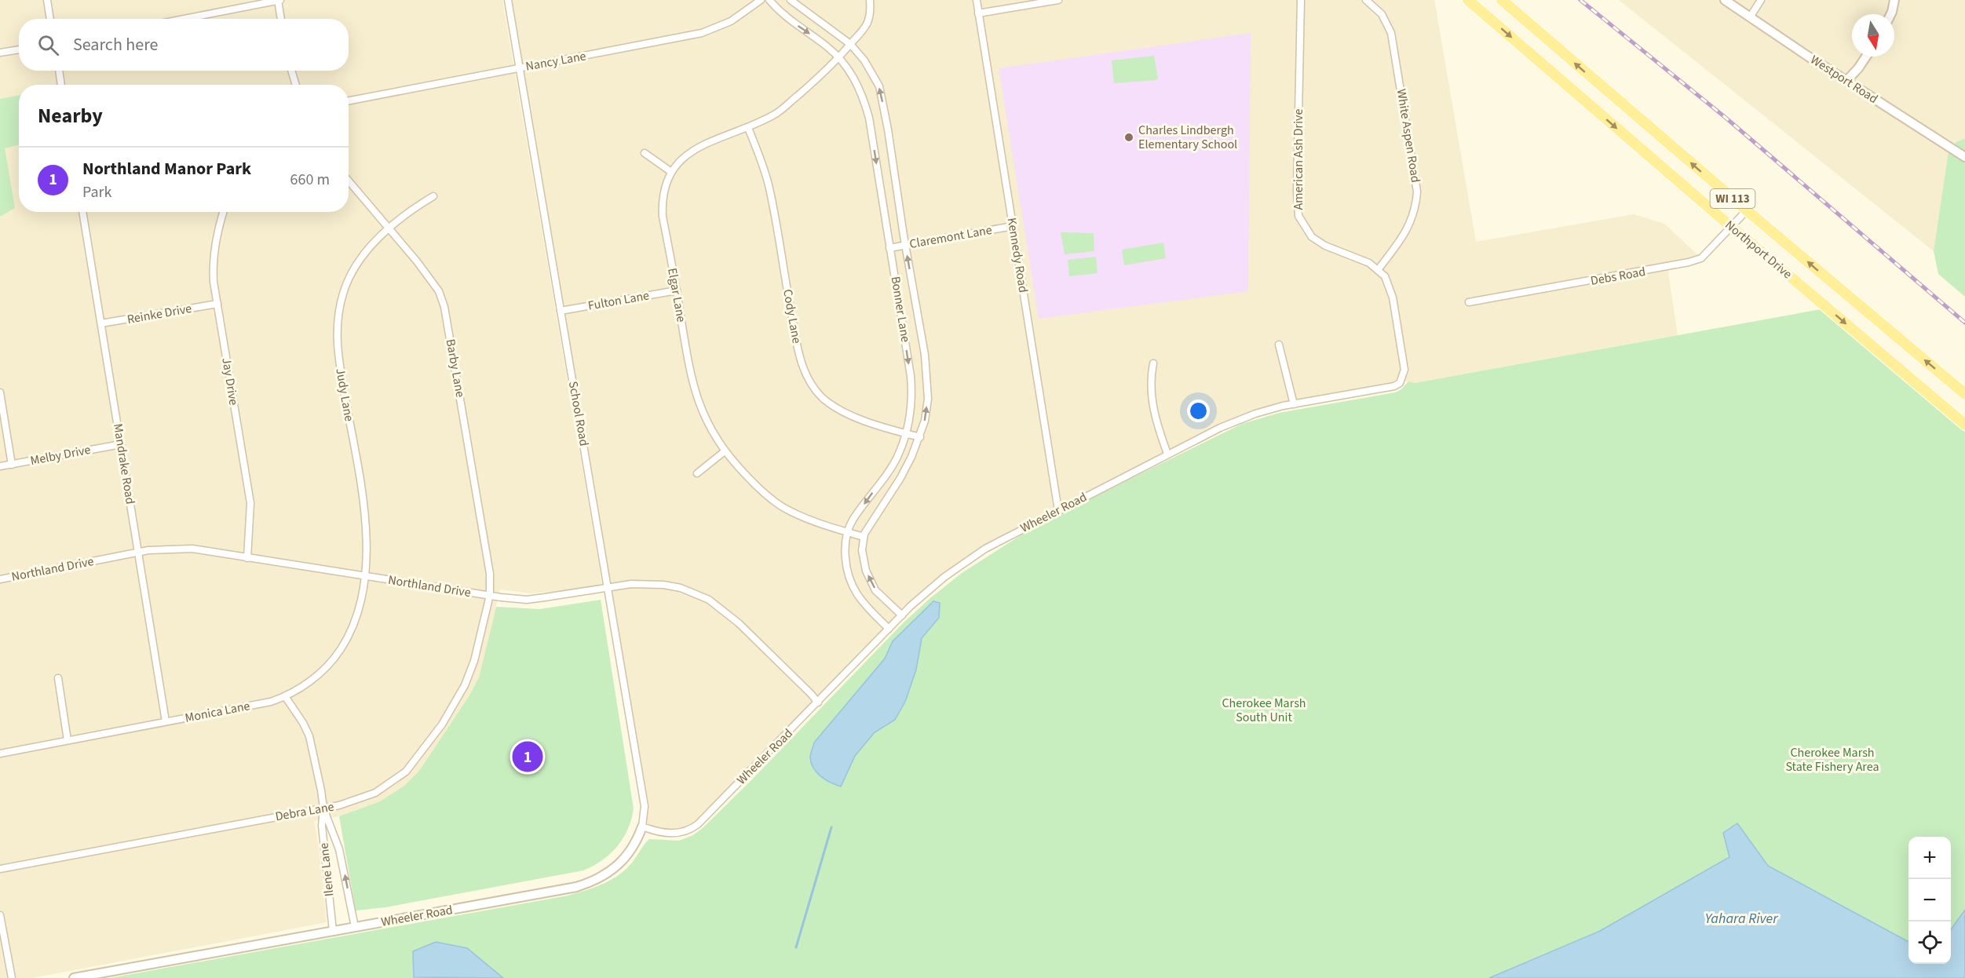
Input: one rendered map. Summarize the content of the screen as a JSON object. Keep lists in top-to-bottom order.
{
  "streets": {
    "main road": ["WI 113", "Northport Drive"],
    "street": [
      "Nancy Lane",
      "Westport Road",
      "White Aspen Road",
      "American Ash Drive",
      "Claremont Lane",
      "Kennedy Road",
      "Debs Road",
      "Elgar Lane",
      "Fulton Lane",
      "Bonner Lane",
      "Reinke Drive",
      "Cody Lane",
      "Barby Lane",
      "Jay Drive",
      "Judy Lane",
      "School Road",
      "Melby Drive",
      "Mandrake Road",
      "Wheeler Road",
      "Northland Drive",
      "Monica Lane",
      "Debra Lane",
      "Ilene Lane"
    ]
  },
  "crossings": [
    ["Nancy Lane", "School Road"],
    ["White Aspen Road", "American Ash Drive"],
    ["American Ash Drive", "Wheeler Road"],
    ["Claremont Lane", "Kennedy Road"],
    ["Claremont Lane", "Bonner Lane"],
    ["Northport Drive", "Debs Road"],
    ["Kennedy Road", "Wheeler Road"],
    ["Elgar Lane", "Fulton Lane"],
    ["Elgar Lane", "Bonner Lane"],
    ["Elgar Lane", "Cody Lane"],
    ["Fulton Lane", "School Road"],
    ["Bonner Lane", "Cody Lane"],
    ["Bonner Lane", "Wheeler Road"],
    ["Reinke Drive", "Jay Drive"],
    ["Reinke Drive", "Mandrake Road"],
    ["Barby Lane", "Judy Lane"],
    ["Barby Lane", "Northland Drive"],
    ["Barby Lane", "Debra Lane"],
    ["Jay Drive", "Northland Drive"],
    ["Judy Lane", "Northland Drive"],
    ["Judy Lane", "Monica Lane"],
    ["School Road", "Wheeler Road"],
    ["School Road", "Northland Drive"],
    ["Melby Drive", "Mandrake Road"],
    ["Mandrake Road", "Northland Drive"],
    ["Mandrake Road", "Monica Lane"],
    ["Wheeler Road", "Northland Drive"],
    ["Wheeler Road", "Ilene Lane"],
    ["Northland Drive", "Monica Lane"],
    ["Northland Drive", "Debra Lane"],
    ["Monica Lane", "Ilene Lane"],
    ["Debra Lane", "Ilene Lane"]
  ],
  "water": ["Yahara River"],
  "parks": ["Cherokee Marsh South Unit", "Cherokee Marsh State Fishery Area"],
  "places": ["Charles Lindbergh Elementary School"],
  "north": "bottom",
  "page": {
    "search": "Search here",
    "heading": "Nearby",
    "list": [
      {
        "mark": "1",
        "name": "Northland Manor Park",
        "note": "Park",
        "value": "660 m"
      }
    ],
    "pins": "1",
    "map_buttons": ["+", "−"]
  }
}
